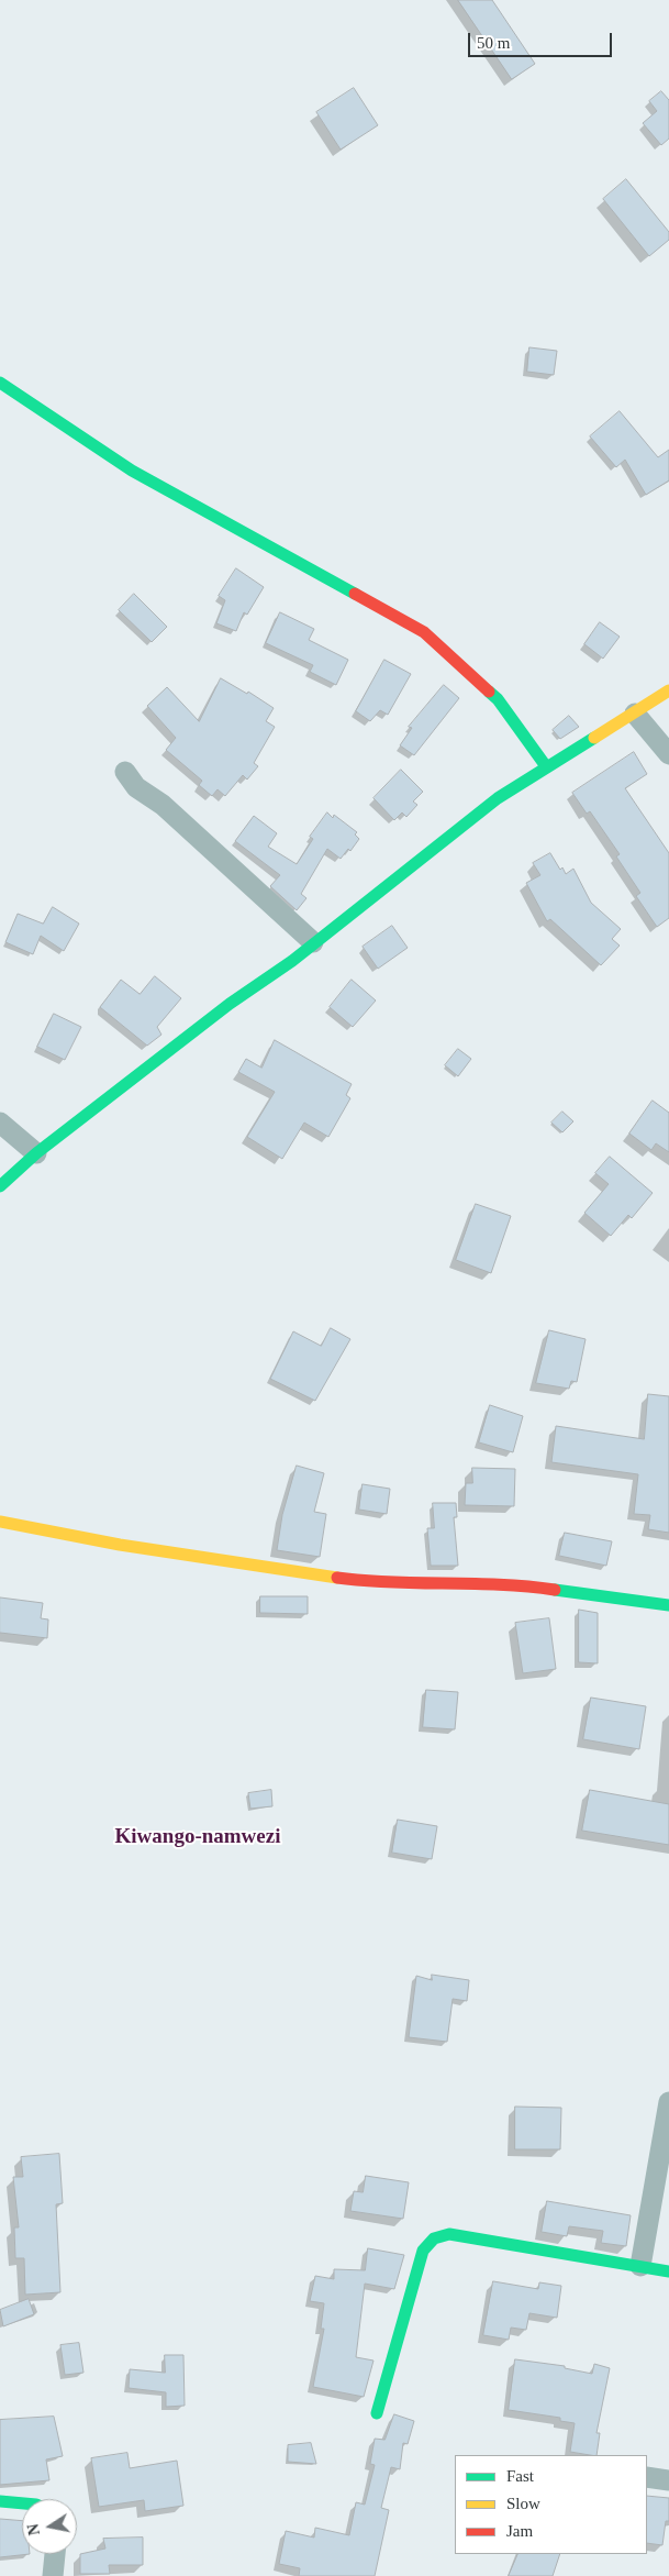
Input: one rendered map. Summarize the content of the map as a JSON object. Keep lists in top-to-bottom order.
{
  "districts": ["Kiwango-namwezi"],
  "legend": ["Fast", "Slow", "Jam"],
  "scale_bar": "50 m",
  "north": "left"
}
